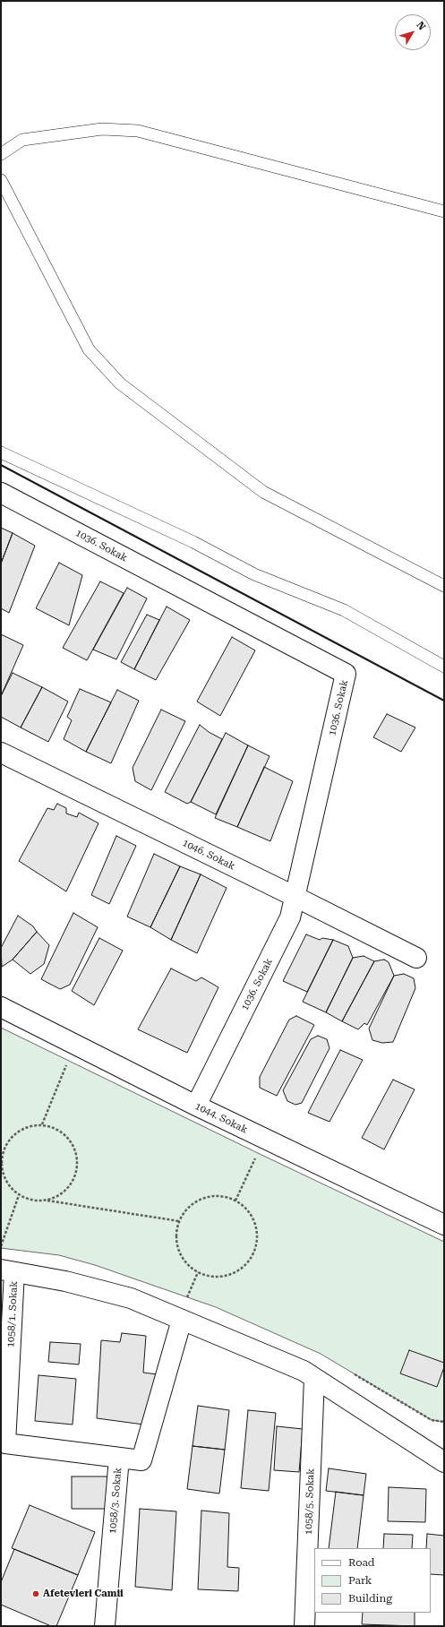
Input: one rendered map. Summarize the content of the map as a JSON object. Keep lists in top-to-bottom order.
{
  "streets": {
    "street": [
      "1036. Sokak",
      "1046. Sokak",
      "1044. Sokak",
      "1058/1. Sokak",
      "1058/3. Sokak",
      "1058/5. Sokak"
    ]
  },
  "crossings": [
    ["1036. Sokak", "1046. Sokak"],
    ["1036. Sokak", "1044. Sokak"],
    ["1058/1. Sokak", "1058/3. Sokak"]
  ],
  "places": ["Afetevleri Camii"],
  "legend": ["Road", "Park", "Building"],
  "north": "top right"
}
